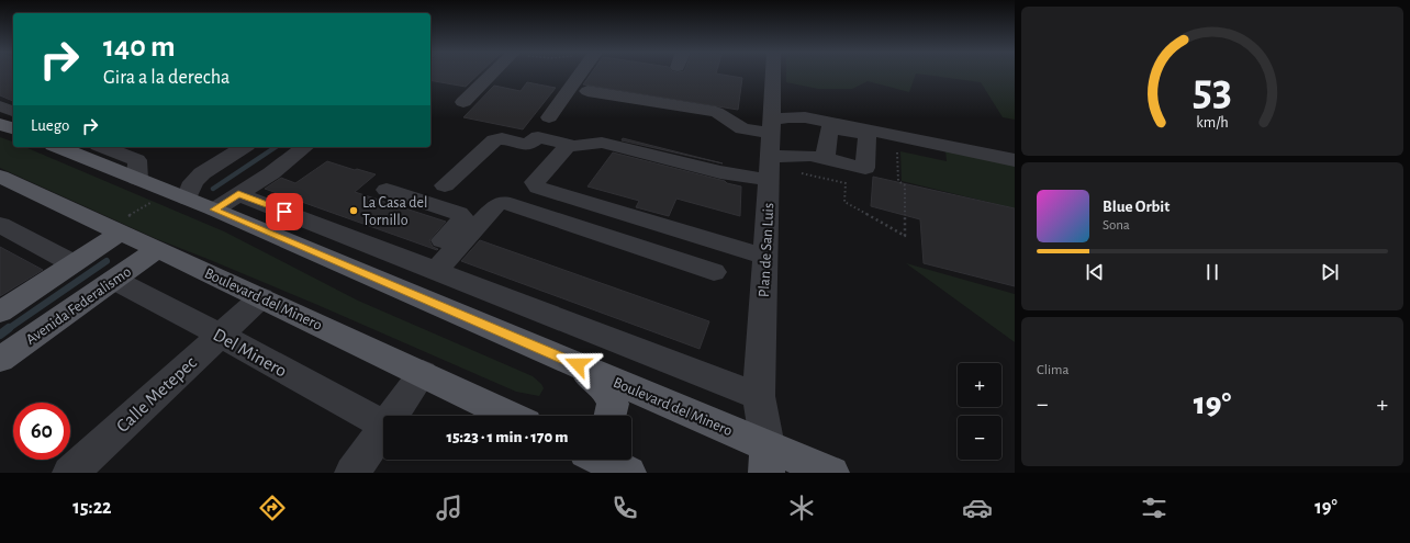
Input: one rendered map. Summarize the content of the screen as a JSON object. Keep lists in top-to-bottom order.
{
  "streets": {
    "main road": ["Boulevard del Minero", "Avenida Federalismo"],
    "street": ["Plan de San Luis", "Del Minero", "Calle Metepec"]
  },
  "crossings": [
    ["Plan de San Luis", "Boulevard del Minero"],
    ["Boulevard del Minero", "Avenida Federalismo"],
    ["Boulevard del Minero", "Calle Metepec"],
    ["Avenida Federalismo", "Del Minero"],
    ["Del Minero", "Calle Metepec"]
  ],
  "places": ["La Casa del Tornillo"],
  "page": {
    "turn": ["140 m", "Gira a la derecha"],
    "then": "Luego",
    "song": ["Blue Orbit", "Sona"],
    "tile": "Clima",
    "map_buttons": ["+", "−"],
    "heat": ["−", "19°", "+"],
    "limit": "60",
    "trip": "15:23 · 1 min · 170 m",
    "tabs": ["15:22", "19°"],
    "gauge": ["53", "km/h"]
  }
}
